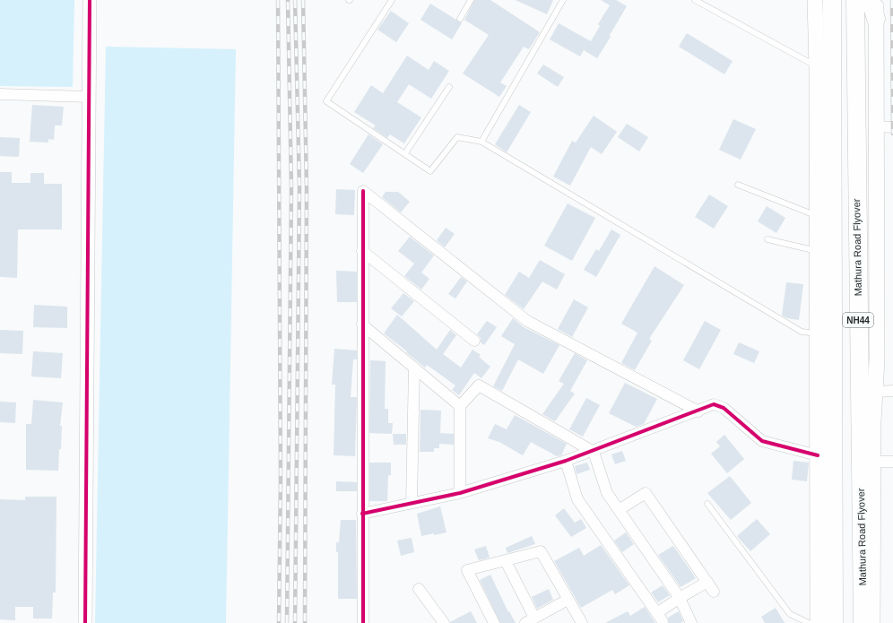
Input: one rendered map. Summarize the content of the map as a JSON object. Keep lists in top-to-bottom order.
{
  "streets": {
    "highway": ["Mathura Road Flyover", "NH44"]
  }
}
